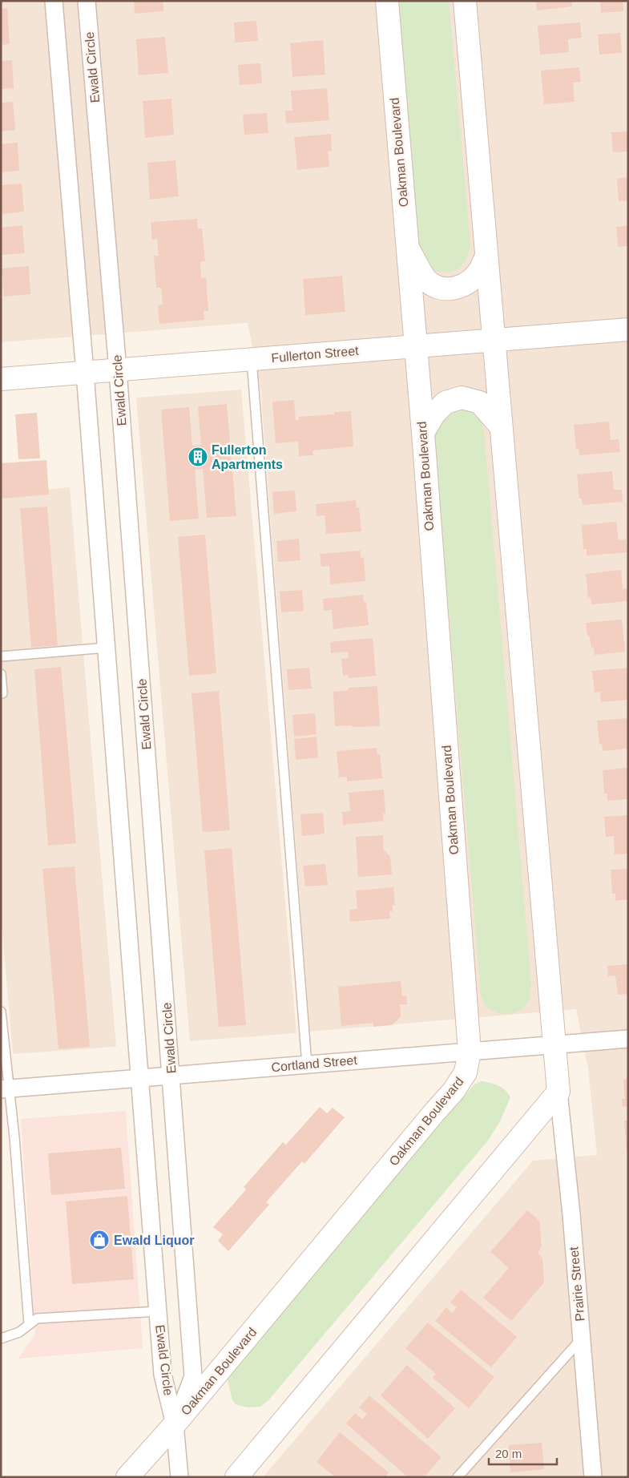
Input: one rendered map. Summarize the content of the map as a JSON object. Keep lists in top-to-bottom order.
{
  "streets": {
    "street": [
      "Ewald Circle",
      "Oakman Boulevard",
      "Fullerton Street",
      "Cortland Street",
      "Prairie Street"
    ]
  },
  "crossings": [
    ["Ewald Circle", "Oakman Boulevard"],
    ["Ewald Circle", "Fullerton Street"],
    ["Ewald Circle", "Cortland Street"],
    ["Oakman Boulevard", "Fullerton Street"],
    ["Oakman Boulevard", "Cortland Street"]
  ],
  "places": {
    "building": ["Fullerton Apartments"],
    "shop": ["Ewald Liquor"]
  },
  "scale_bar": "20 m"
}
